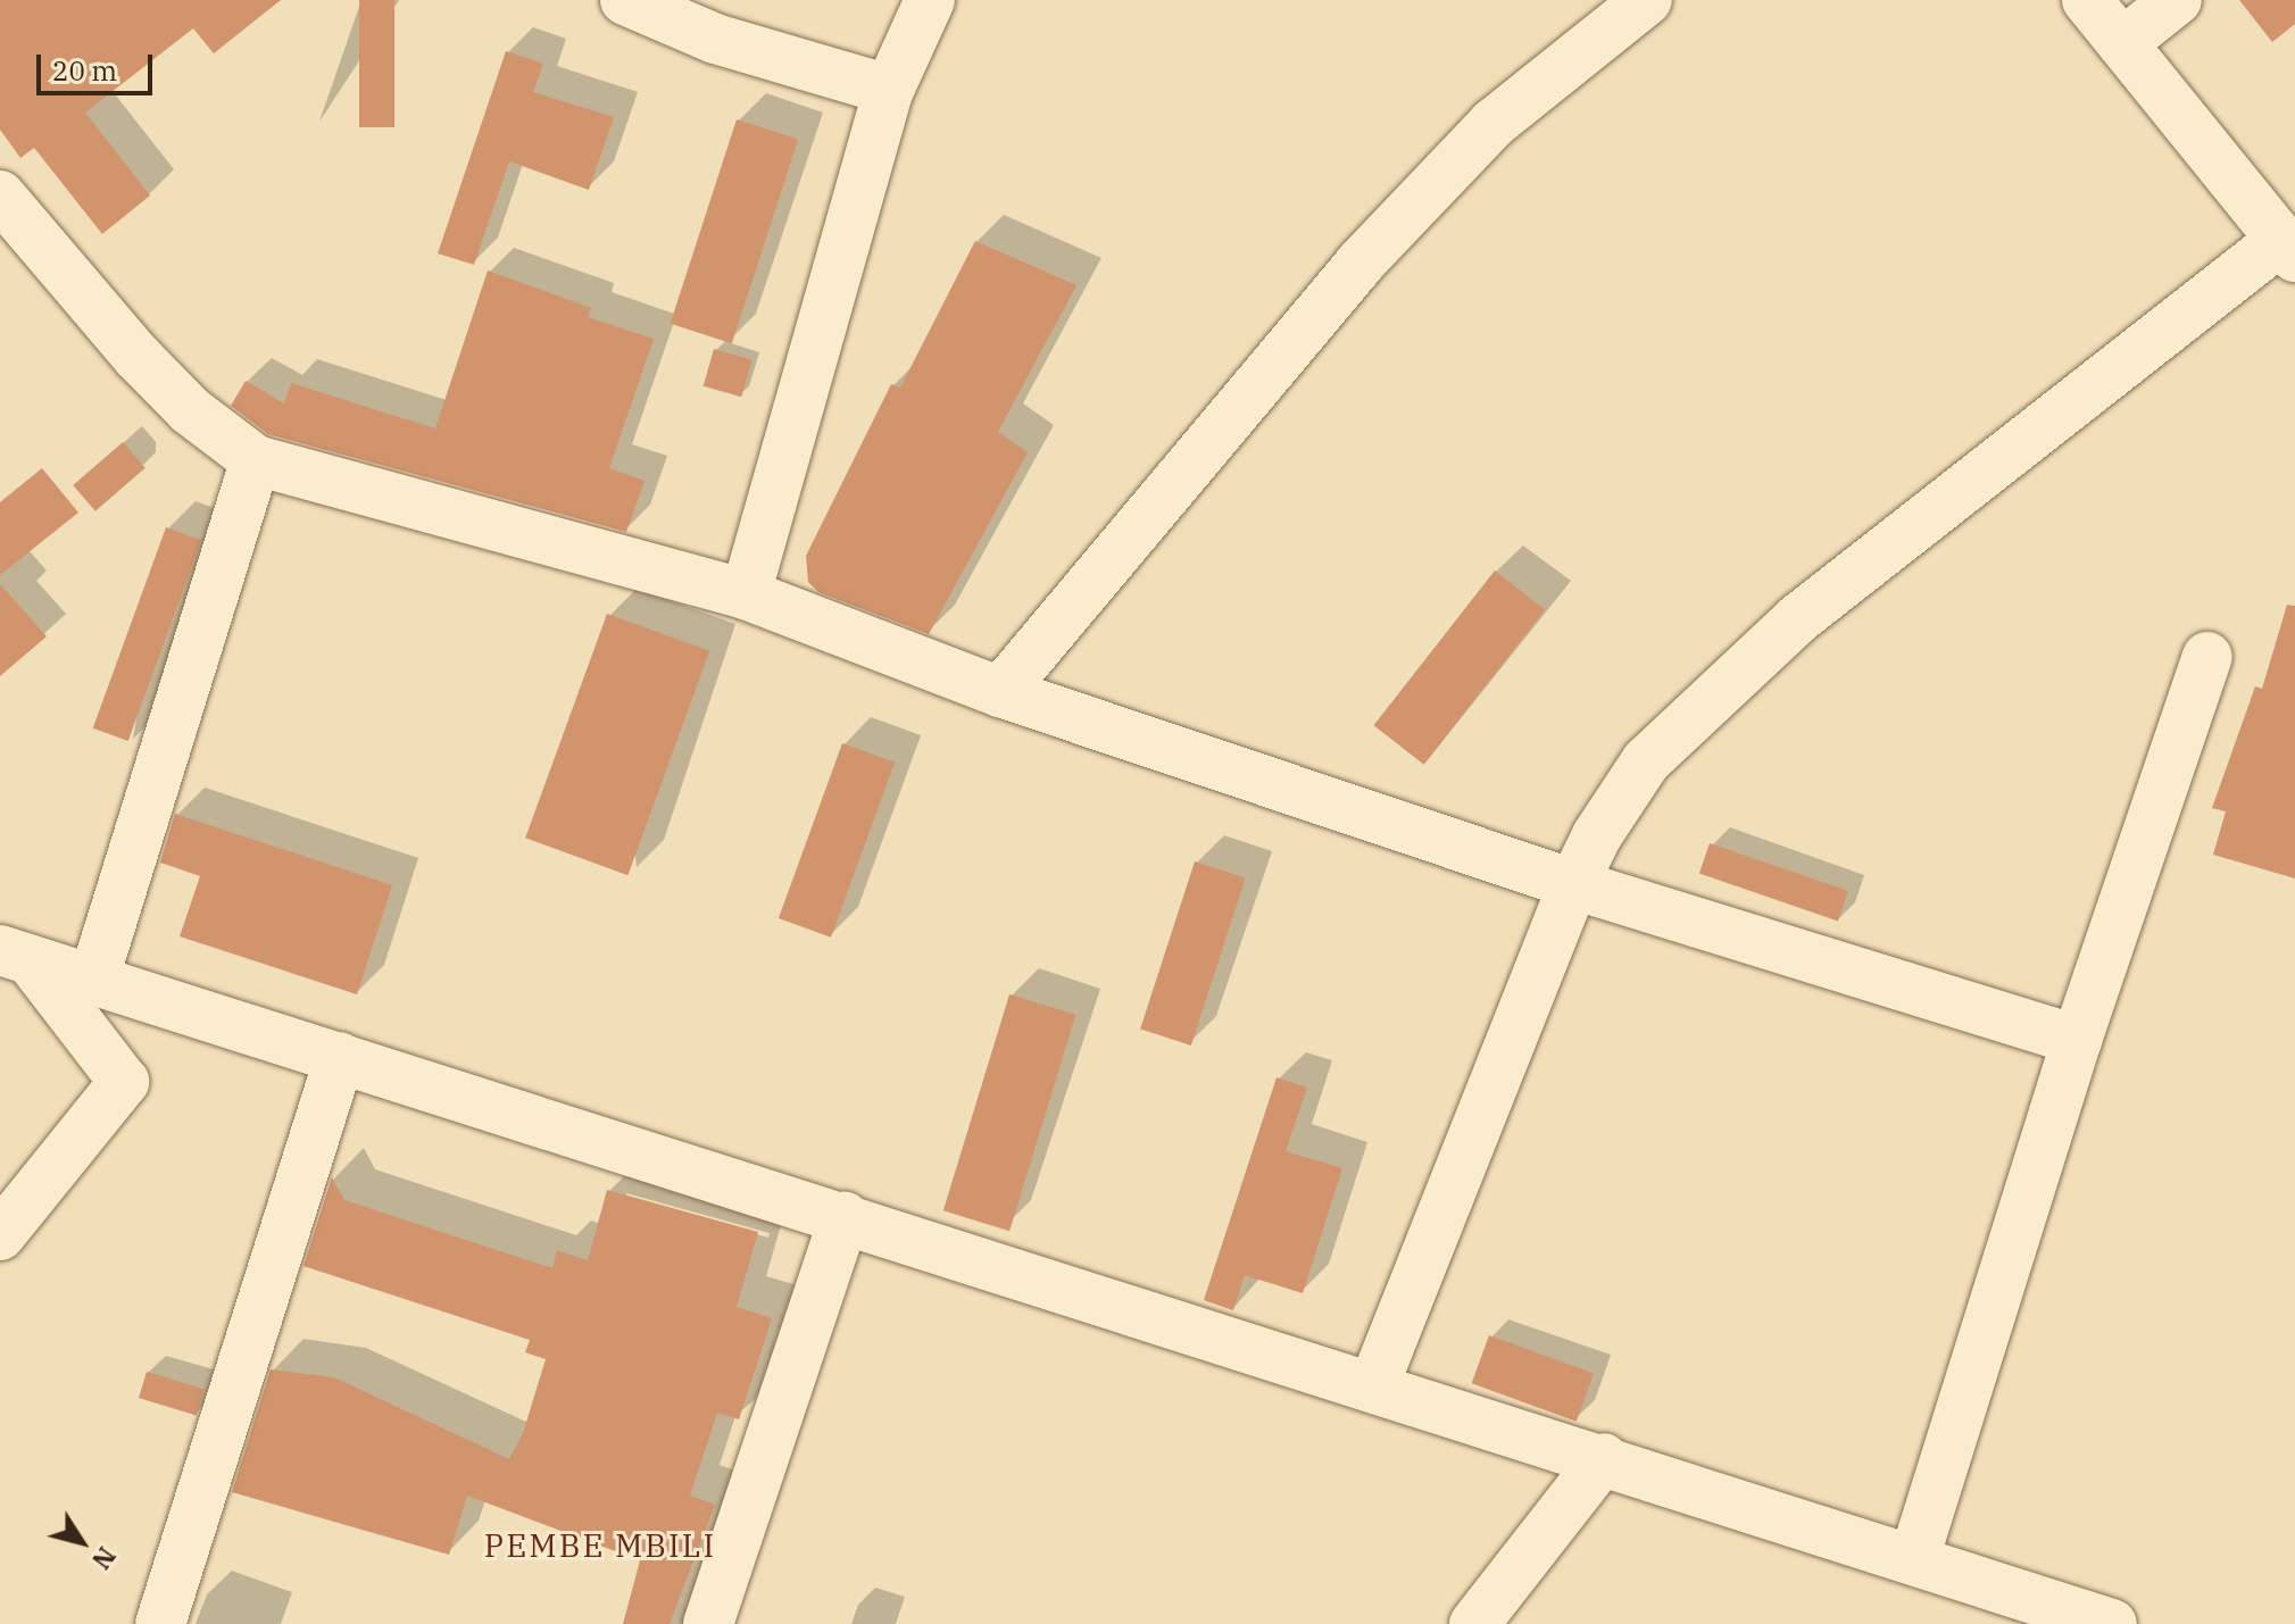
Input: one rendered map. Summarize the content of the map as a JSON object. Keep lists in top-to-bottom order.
{
  "districts": ["PEMBE MBILI"],
  "scale_bar": "20 m",
  "north": "bottom right"
}
